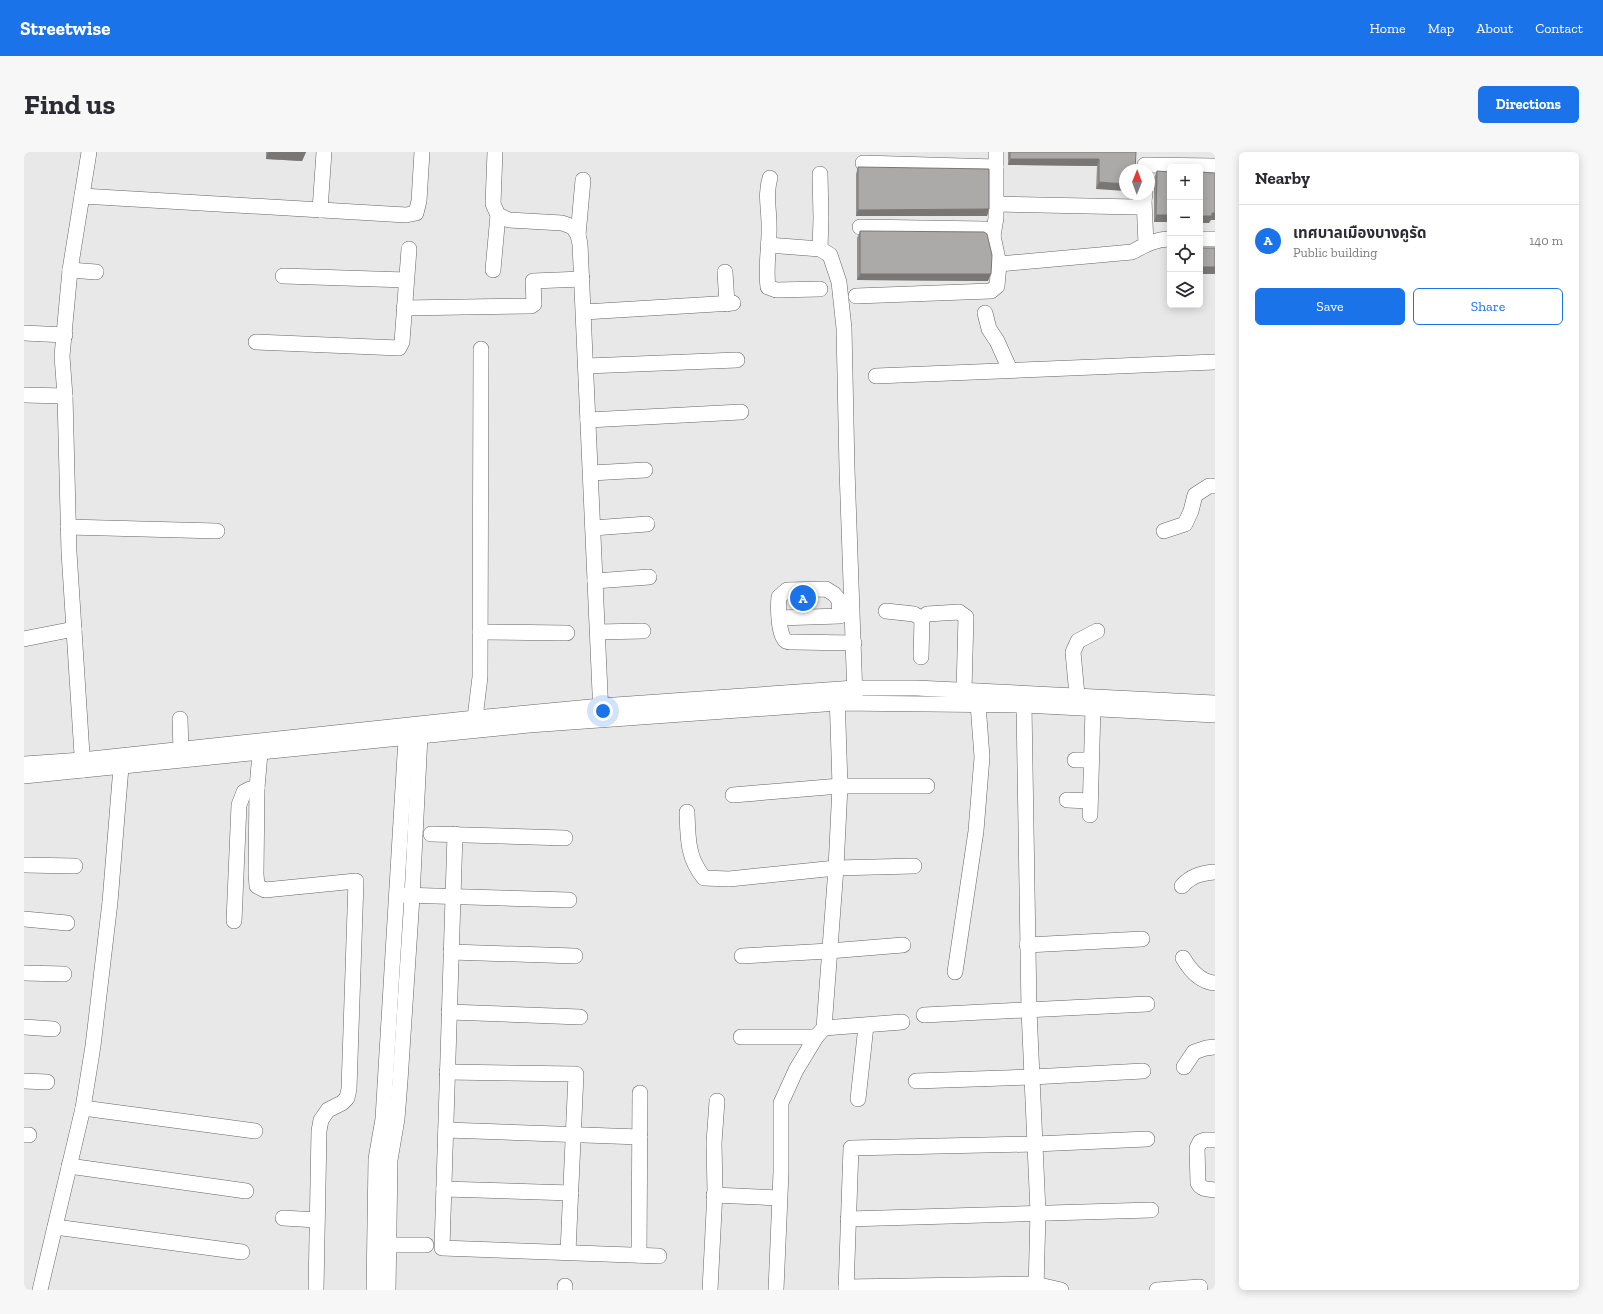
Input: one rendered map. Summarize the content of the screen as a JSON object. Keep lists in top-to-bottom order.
{
  "north": "top",
  "page": {
    "header": "Streetwise",
    "nav": [
      "Home",
      "Map",
      "About",
      "Contact"
    ],
    "buttons": [
      "Directions",
      ["Save", "Share"]
    ],
    "title": "Find us",
    "heading": "Nearby",
    "map_buttons": ["+", "−"],
    "list": [
      {
        "mark": "A",
        "name": "เทศบาลเมืองบางคูรัด",
        "note": "Public building",
        "value": "140 m"
      }
    ],
    "pins": "A"
  }
}
